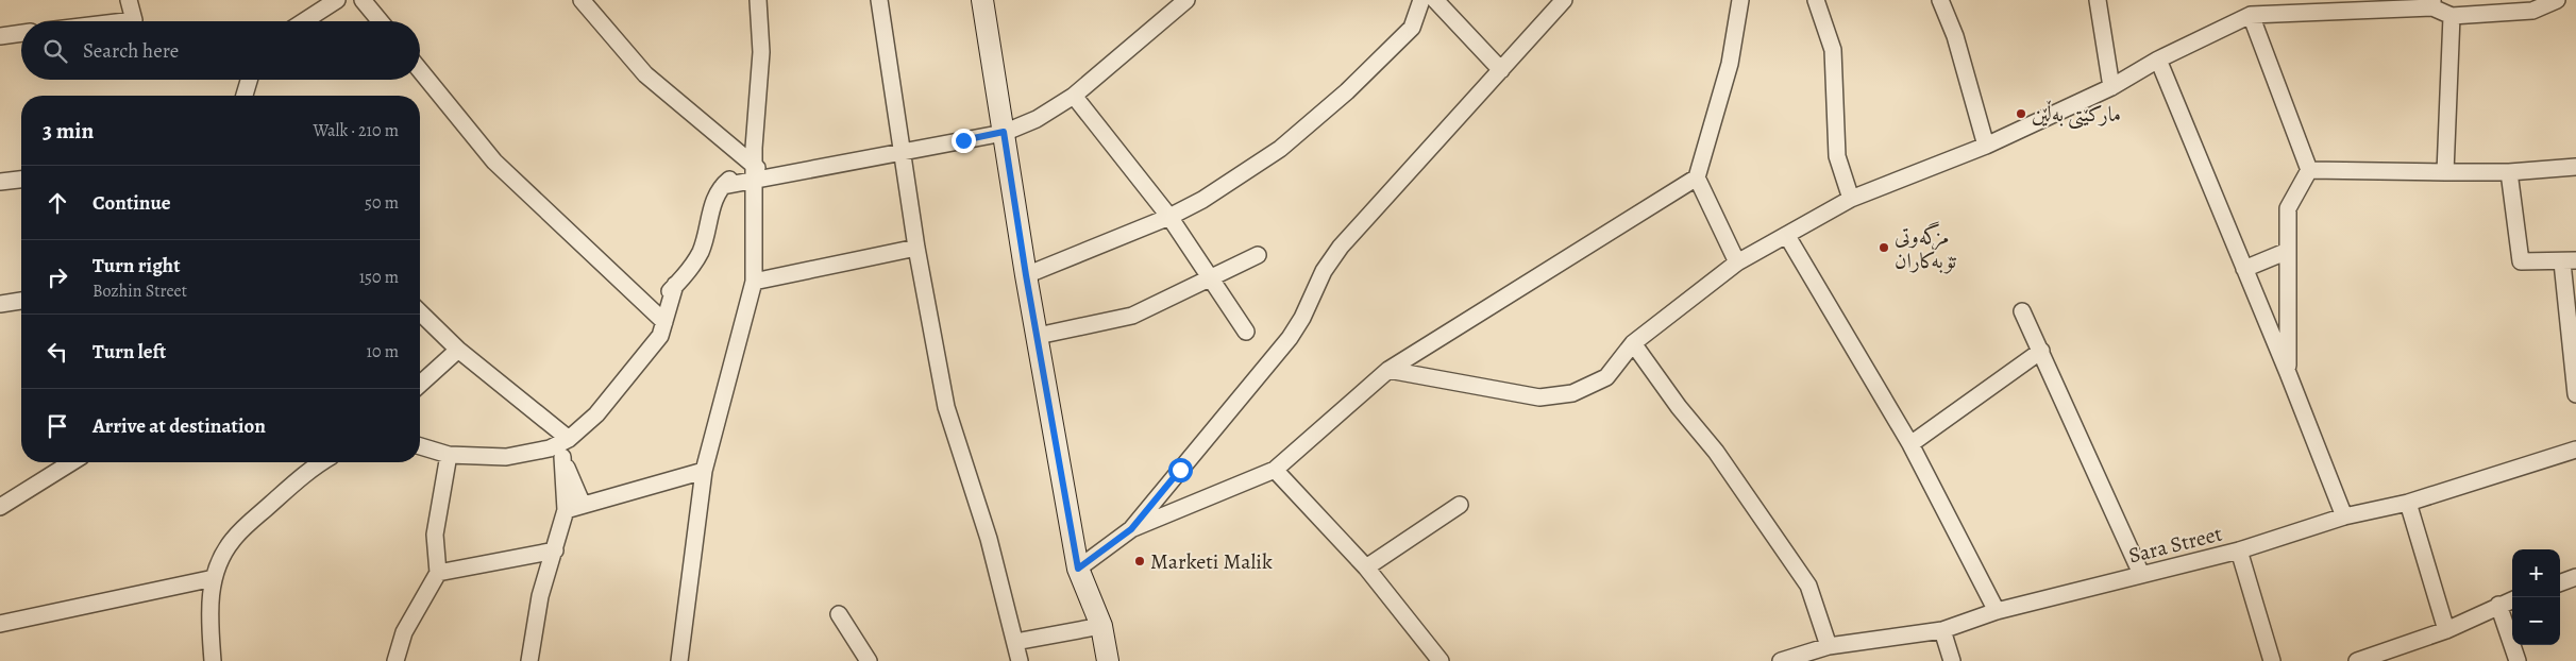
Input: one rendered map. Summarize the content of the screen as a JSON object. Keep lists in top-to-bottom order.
{
  "streets": {
    "street": ["Sara Street"]
  },
  "places": ["مارکێتی بەڵێن", "مزگەوتی تۆبەکاران", "Marketi Malik"],
  "page": {
    "search": "Search here",
    "heading": ["3 min", "Walk · 210 m"],
    "list": [
      ["Continue", "50 m"],
      ["Turn right", "Bozhin Street", "150 m"],
      ["Turn left", "10 m"],
      "Arrive at destination"
    ],
    "map_buttons": ["+", "−"]
  }
}
